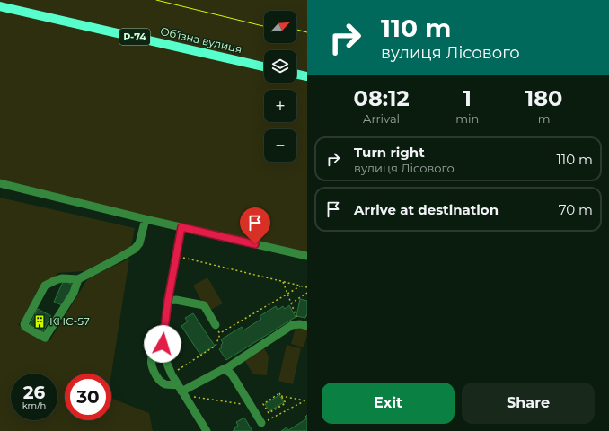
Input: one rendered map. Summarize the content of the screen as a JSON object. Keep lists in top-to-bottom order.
{
  "streets": {
    "main road": ["Р-74", "Обʼїзна вулиця"]
  },
  "places": {
    "building": ["КНС-57"]
  },
  "north": "top right",
  "page": {
    "turn": ["110 m", "вулиця Лісового"],
    "map_buttons": ["+", "−"],
    "eta": [
      "08:12",
      "Arrival",
      "1",
      "min",
      "180",
      "m"
    ],
    "list": [
      {
        "name": "Turn right",
        "note": "вулиця Лісового",
        "value": "110 m"
      },
      {
        "name": "Arrive at destination",
        "value": "70 m"
      }
    ],
    "speed": "26 km/h",
    "limit": "30",
    "buttons": ["Exit", "Share"]
  }
}
